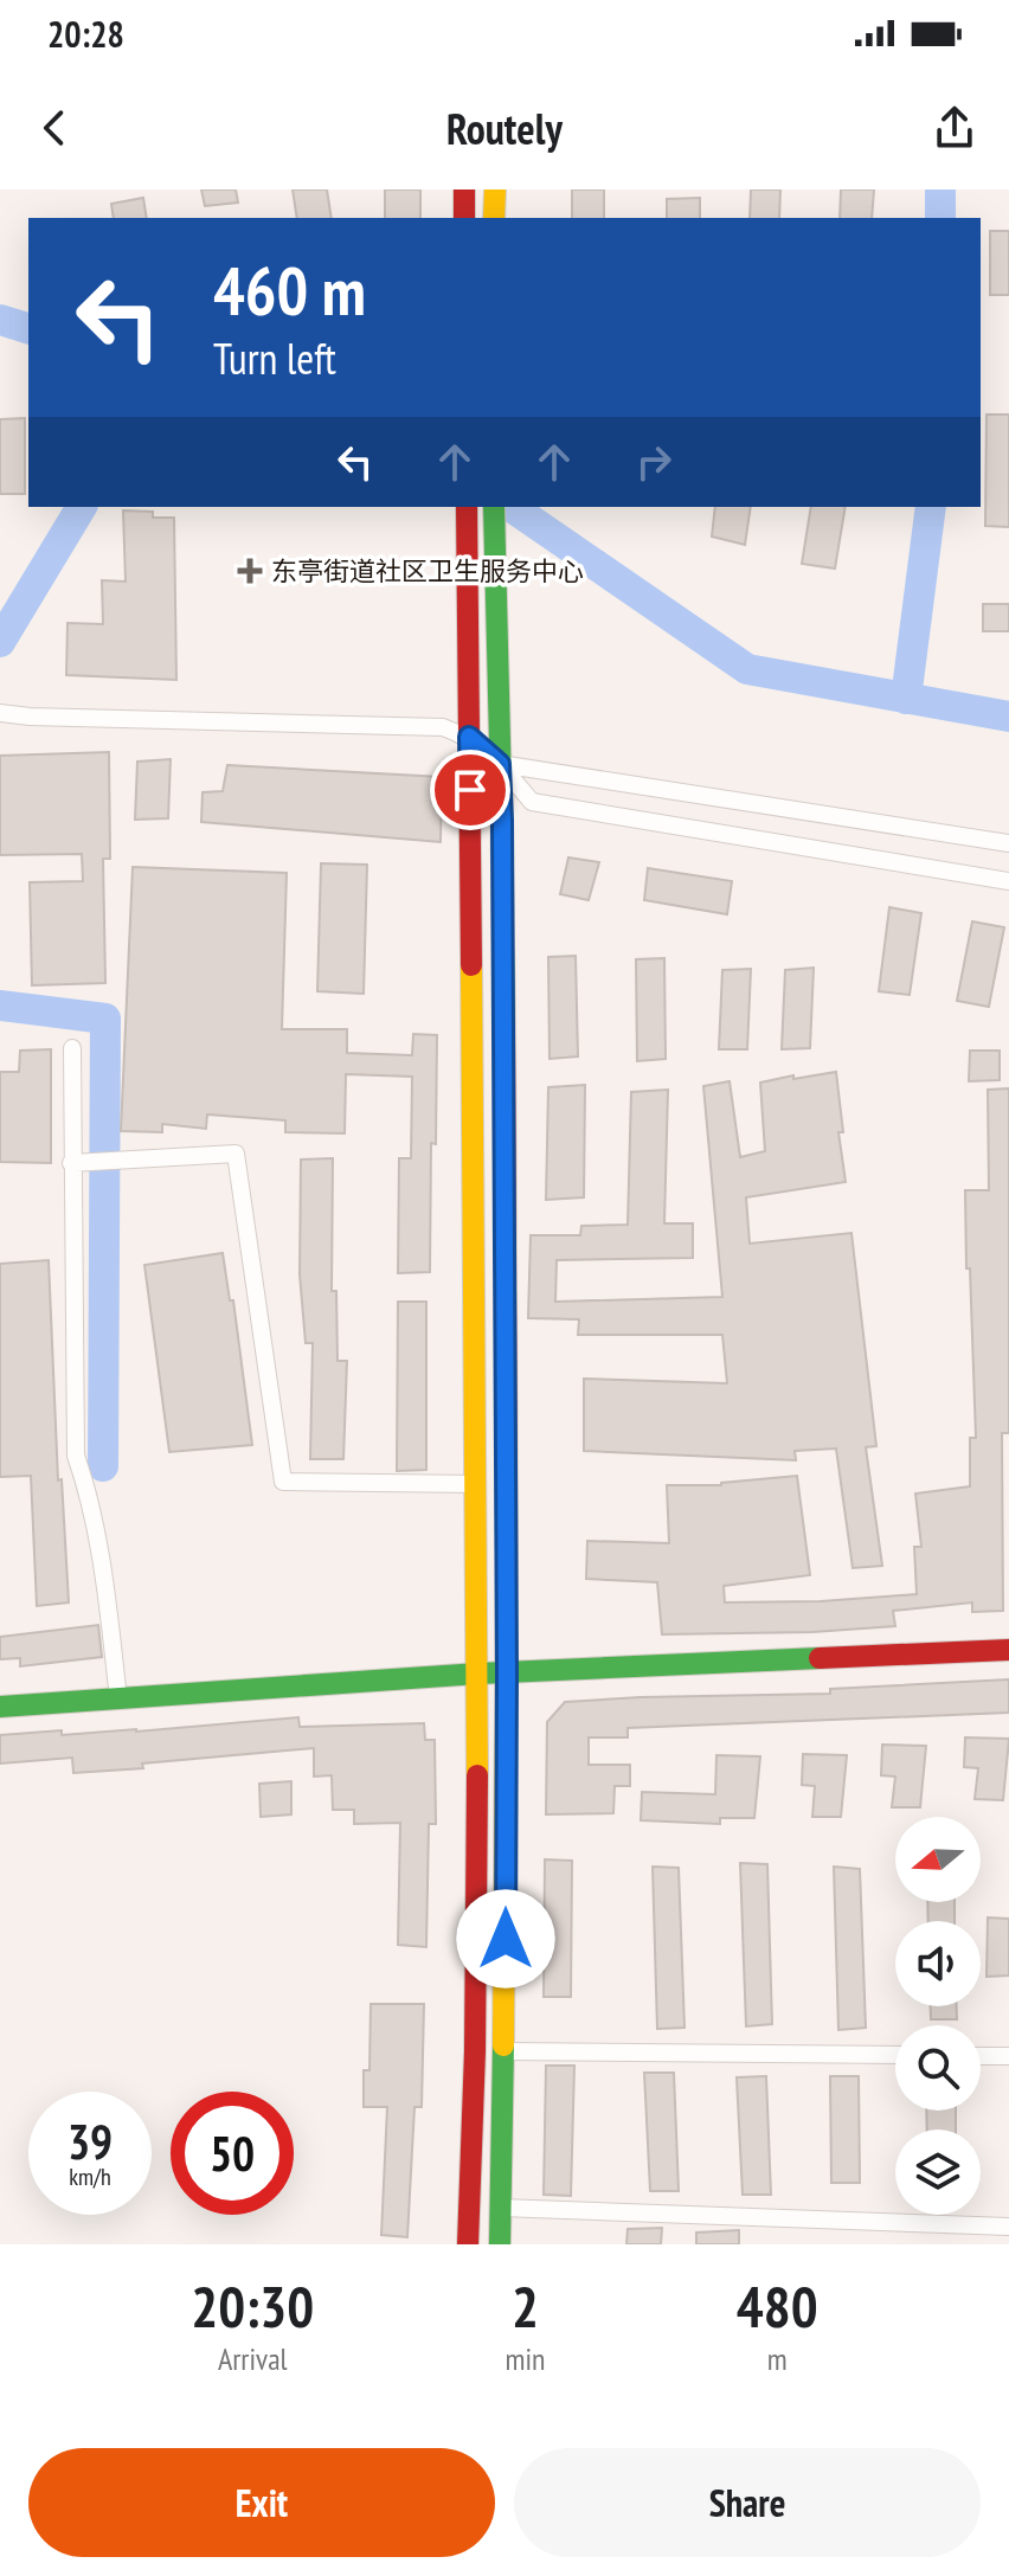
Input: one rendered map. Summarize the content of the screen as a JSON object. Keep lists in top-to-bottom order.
{
  "places": {
    "health": ["东亭街道社区卫生服务中心"]
  },
  "north": "left",
  "page": {
    "status": "20:28",
    "header": "Routely",
    "turn": ["460 m", "Turn left"],
    "speed": "39 km/h",
    "limit": "50",
    "eta": [
      "20:30",
      "Arrival",
      "2",
      "min",
      "480",
      "m"
    ],
    "buttons": ["Exit", "Share"]
  }
}
